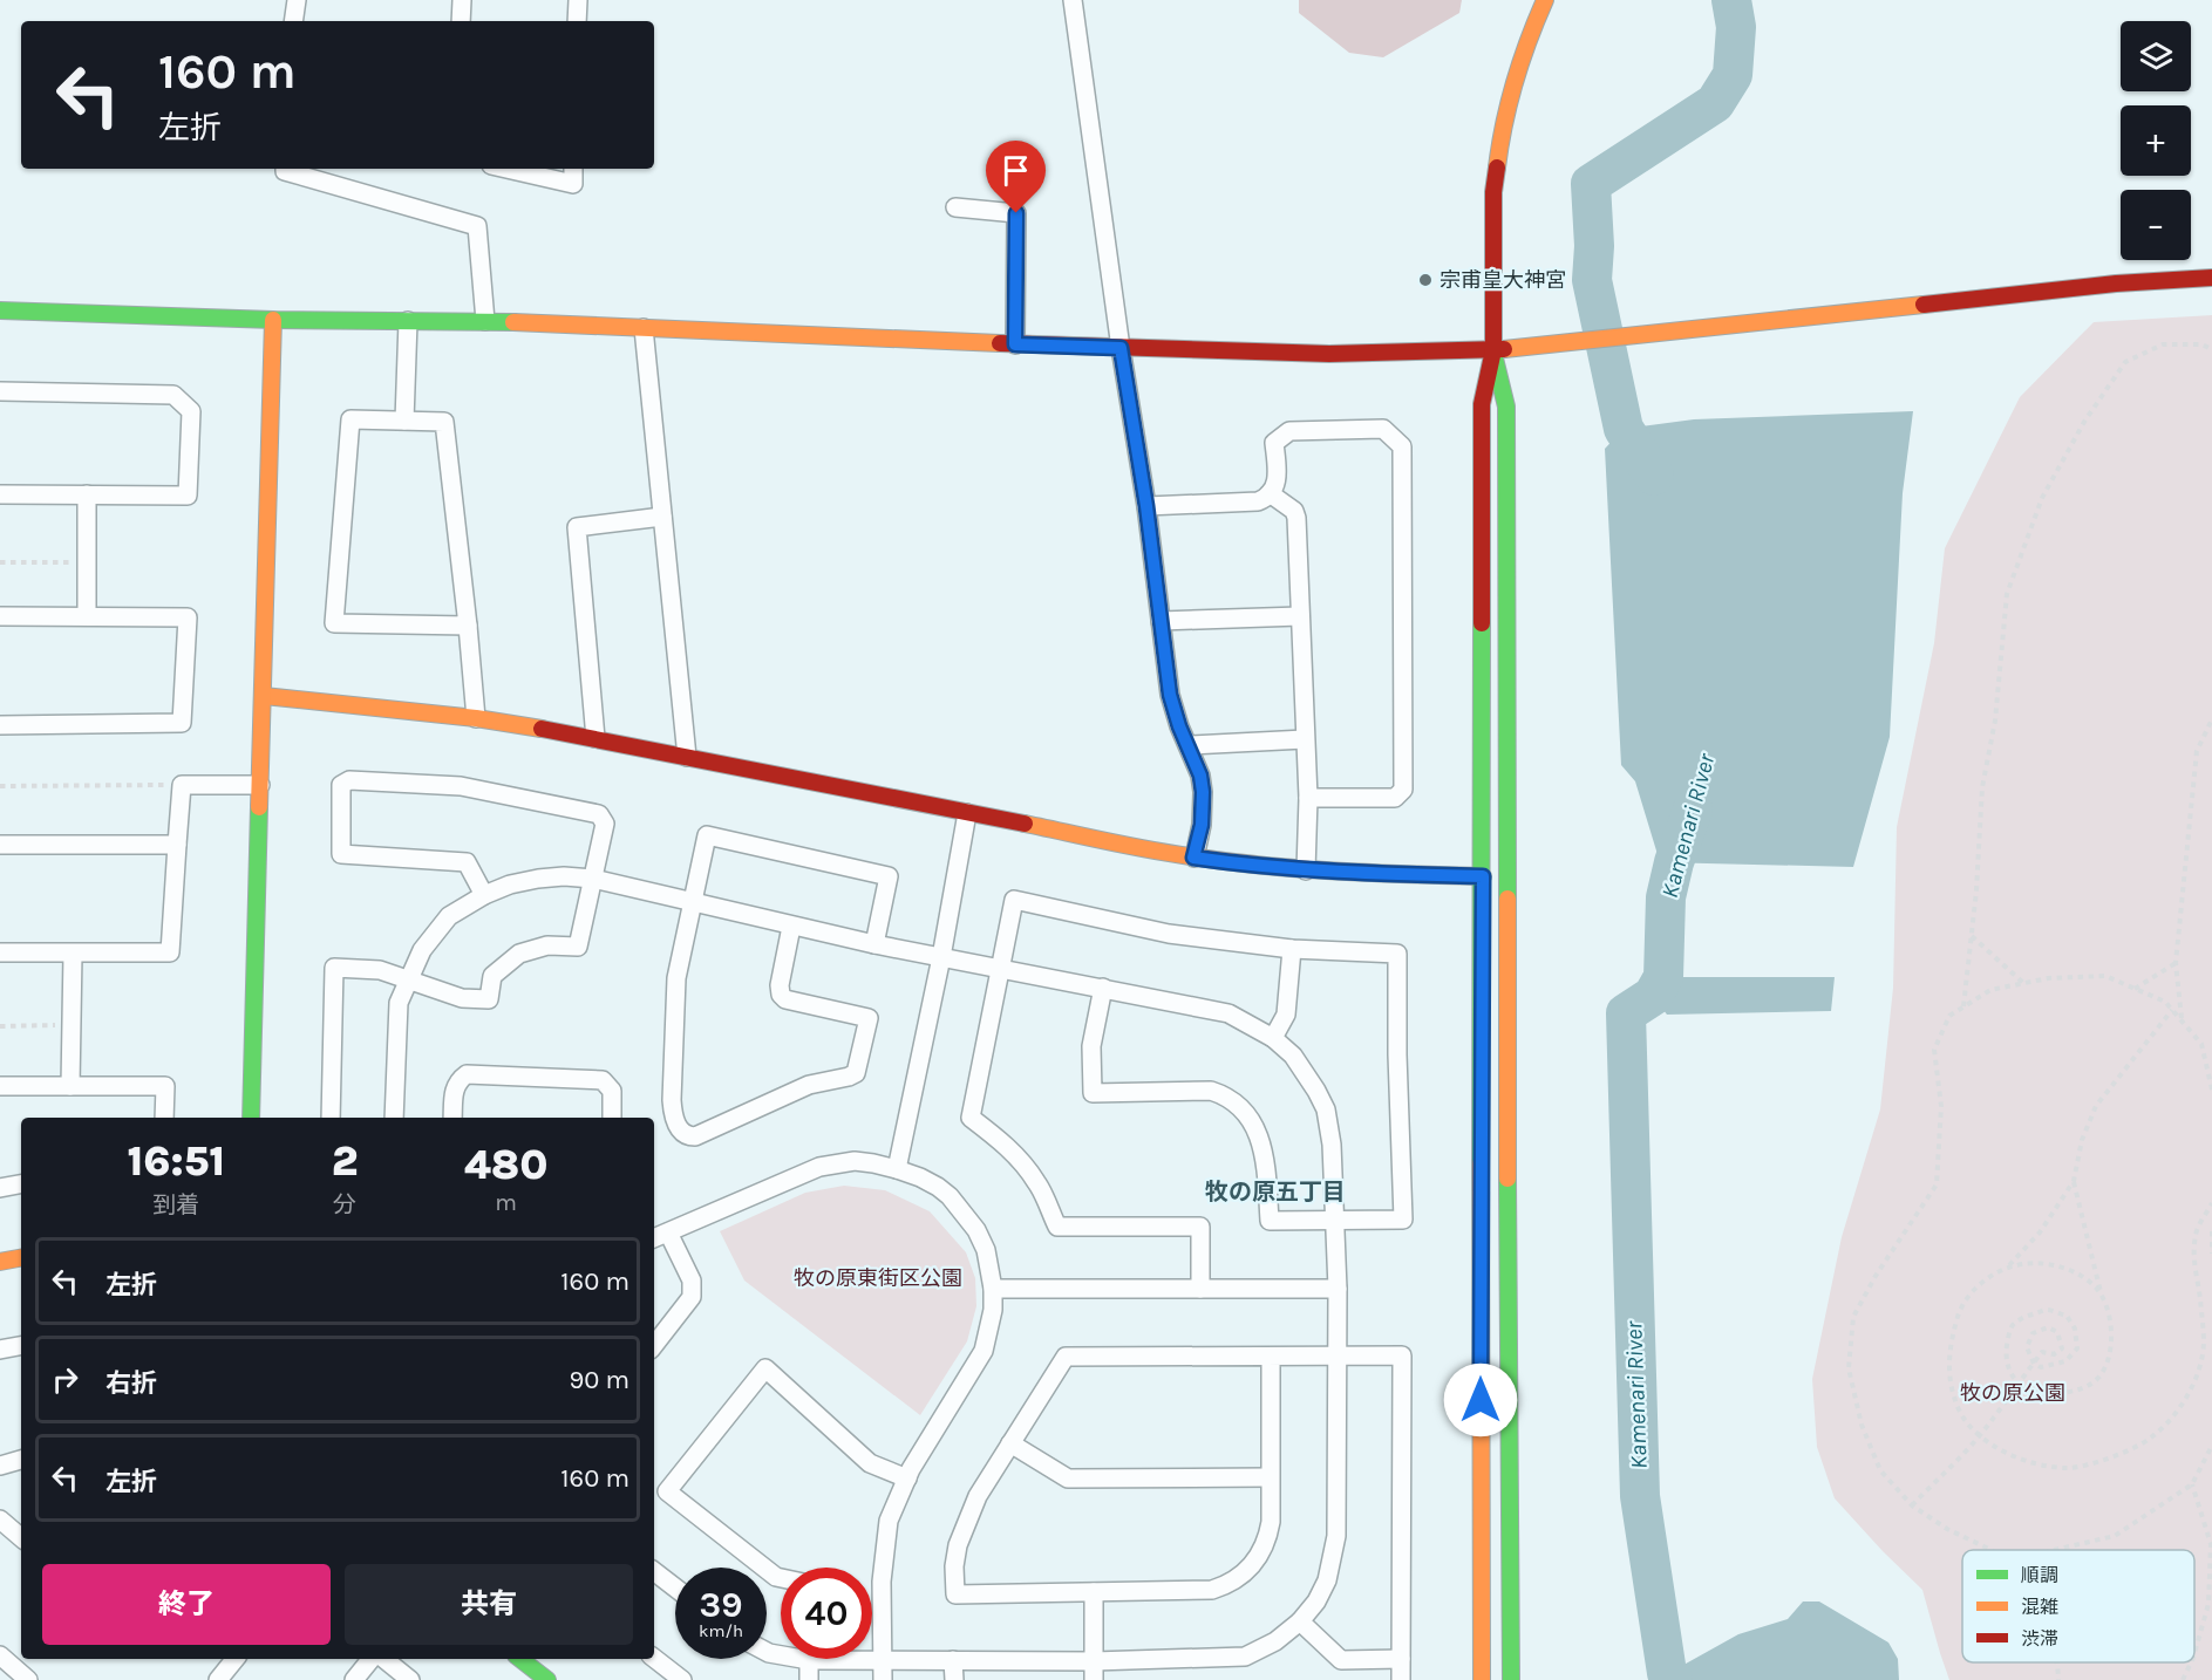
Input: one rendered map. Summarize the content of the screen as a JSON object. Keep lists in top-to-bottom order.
{
  "districts": ["牧の原五丁目"],
  "water": ["Kamenari River"],
  "parks": ["牧の原東街区公園", "牧の原公園"],
  "places": ["宗甫皇大神宮"],
  "legend": ["順調", "混雑", "渋滞"],
  "page": {
    "map_buttons": ["+", "−"],
    "turn": ["160 m", "左折"],
    "eta": [
      "16:51",
      "到着",
      "2",
      "分",
      "480",
      "m"
    ],
    "list": [
      {
        "name": "左折",
        "value": "160 m"
      },
      {
        "name": "右折",
        "value": "90 m"
      },
      {
        "name": "左折",
        "value": "160 m"
      }
    ],
    "buttons": ["終了", "共有"],
    "speed": "39 km/h",
    "limit": "40"
  }
}
